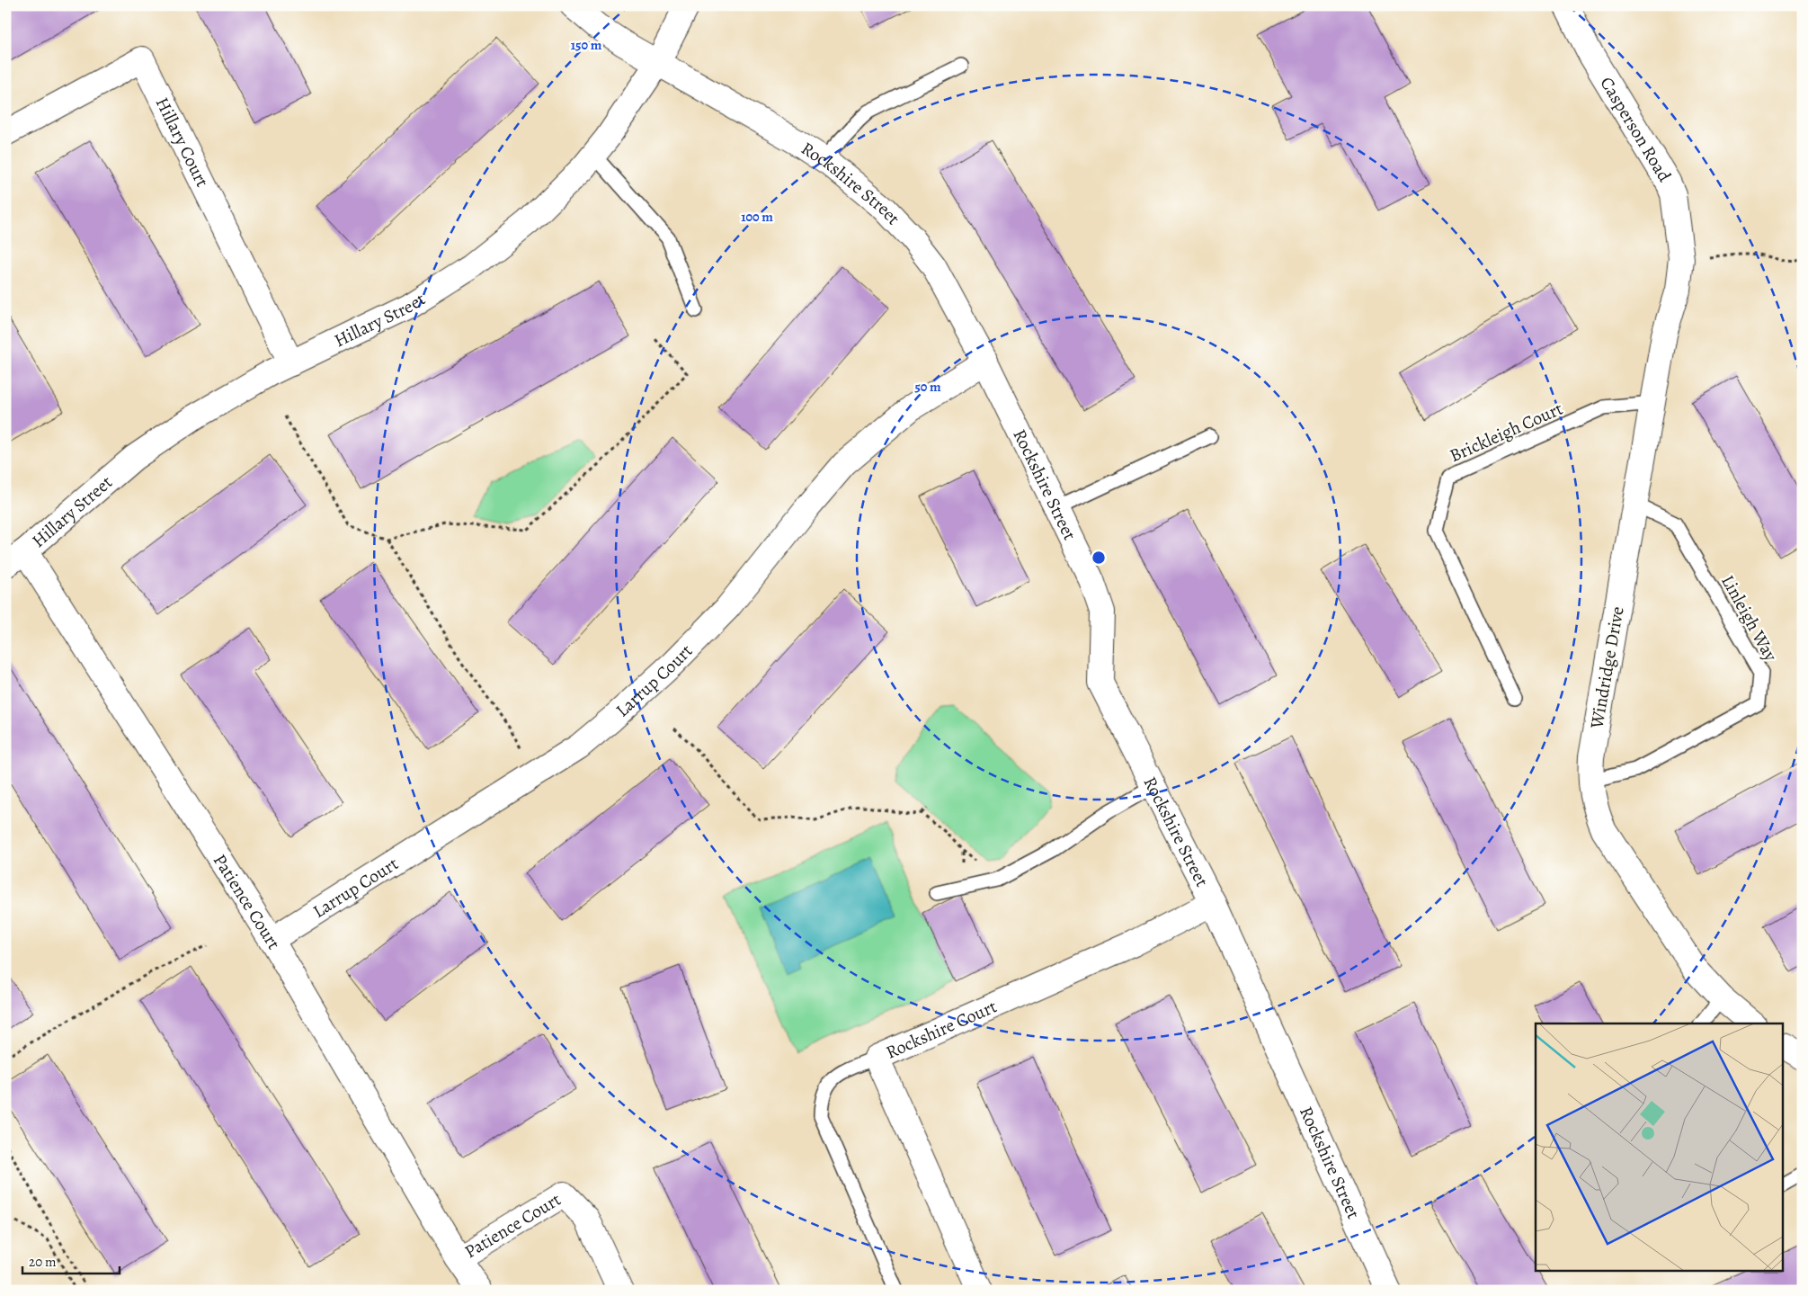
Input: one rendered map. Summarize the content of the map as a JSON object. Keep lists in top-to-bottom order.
{
  "streets": {
    "street": [
      "Casperson Road",
      "Hillary Court",
      "Rockshire Street",
      "Hillary Street",
      "Windridge Drive",
      "Larrup Court",
      "Patience Court",
      "Rockshire Court"
    ],
    "lane": ["Brickleigh Court", "Linleigh Way"]
  },
  "crossings": [
    ["Casperson Road", "Windridge Drive"],
    ["Hillary Court", "Hillary Street"],
    ["Rockshire Street", "Hillary Street"],
    ["Rockshire Street", "Larrup Court"],
    ["Rockshire Street", "Rockshire Court"],
    ["Hillary Street", "Patience Court"],
    ["Brickleigh Court", "Windridge Drive"],
    ["Linleigh Way", "Windridge Drive"],
    ["Larrup Court", "Patience Court"]
  ],
  "scale_bar": "20 m",
  "rings": ["150 m", "100 m", "50 m"]
}
